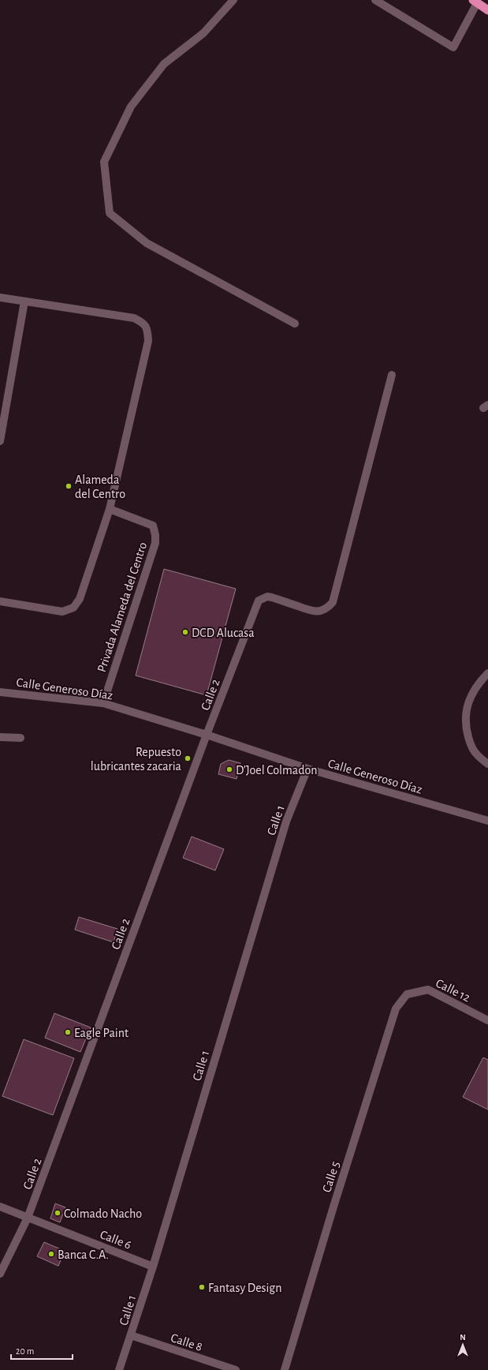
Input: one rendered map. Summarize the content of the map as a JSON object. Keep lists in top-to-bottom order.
{
  "streets": {
    "street": [
      "Privada Alameda del Centro",
      "Calle Generoso Díaz",
      "Calle 2",
      "Calle 1",
      "Calle 12",
      "Calle 5",
      "Calle 6",
      "Calle 8"
    ]
  },
  "crossings": [
    ["Privada Alameda del Centro", "Calle Generoso Díaz"],
    ["Calle Generoso Díaz", "Calle 2"],
    ["Calle Generoso Díaz", "Calle 1"],
    ["Calle 2", "Calle 6"],
    ["Calle 1", "Calle 6"],
    ["Calle 1", "Calle 8"],
    ["Calle 12", "Calle 5"]
  ],
  "places": [
    "Alameda del Centro",
    "DCD Alucasa",
    "Repuesto lubricantes zacaria",
    "D'Joel Colmadon",
    "Eagle Paint",
    "Colmado Nacho",
    "Banca C.A.",
    "Fantasy Design"
  ],
  "scale_bar": "20 m",
  "north": "top"
}
